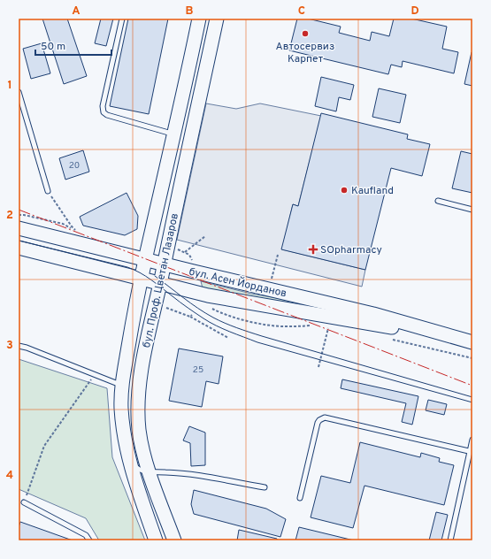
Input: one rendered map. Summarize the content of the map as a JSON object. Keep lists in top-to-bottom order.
{
  "streets": {
    "main road": ["бул. Проф. Цветан Лазаров", "бул. Асен Йорданов"]
  },
  "crossings": [
    ["бул. Проф. Цветан Лазаров", "бул. Асен Йорданов"]
  ],
  "places": {
    "other": ["Автосервиз Карпет", "Kaufland"],
    "health": ["SOpharmacy"]
  },
  "house_numbers": ["20", "25"],
  "scale_bar": "50 m",
  "grid": {
    "columns": [
      "A",
      "B",
      "C",
      "D"
    ],
    "rows": [
      "1",
      "2",
      "3",
      "4"
    ]
  }
}
